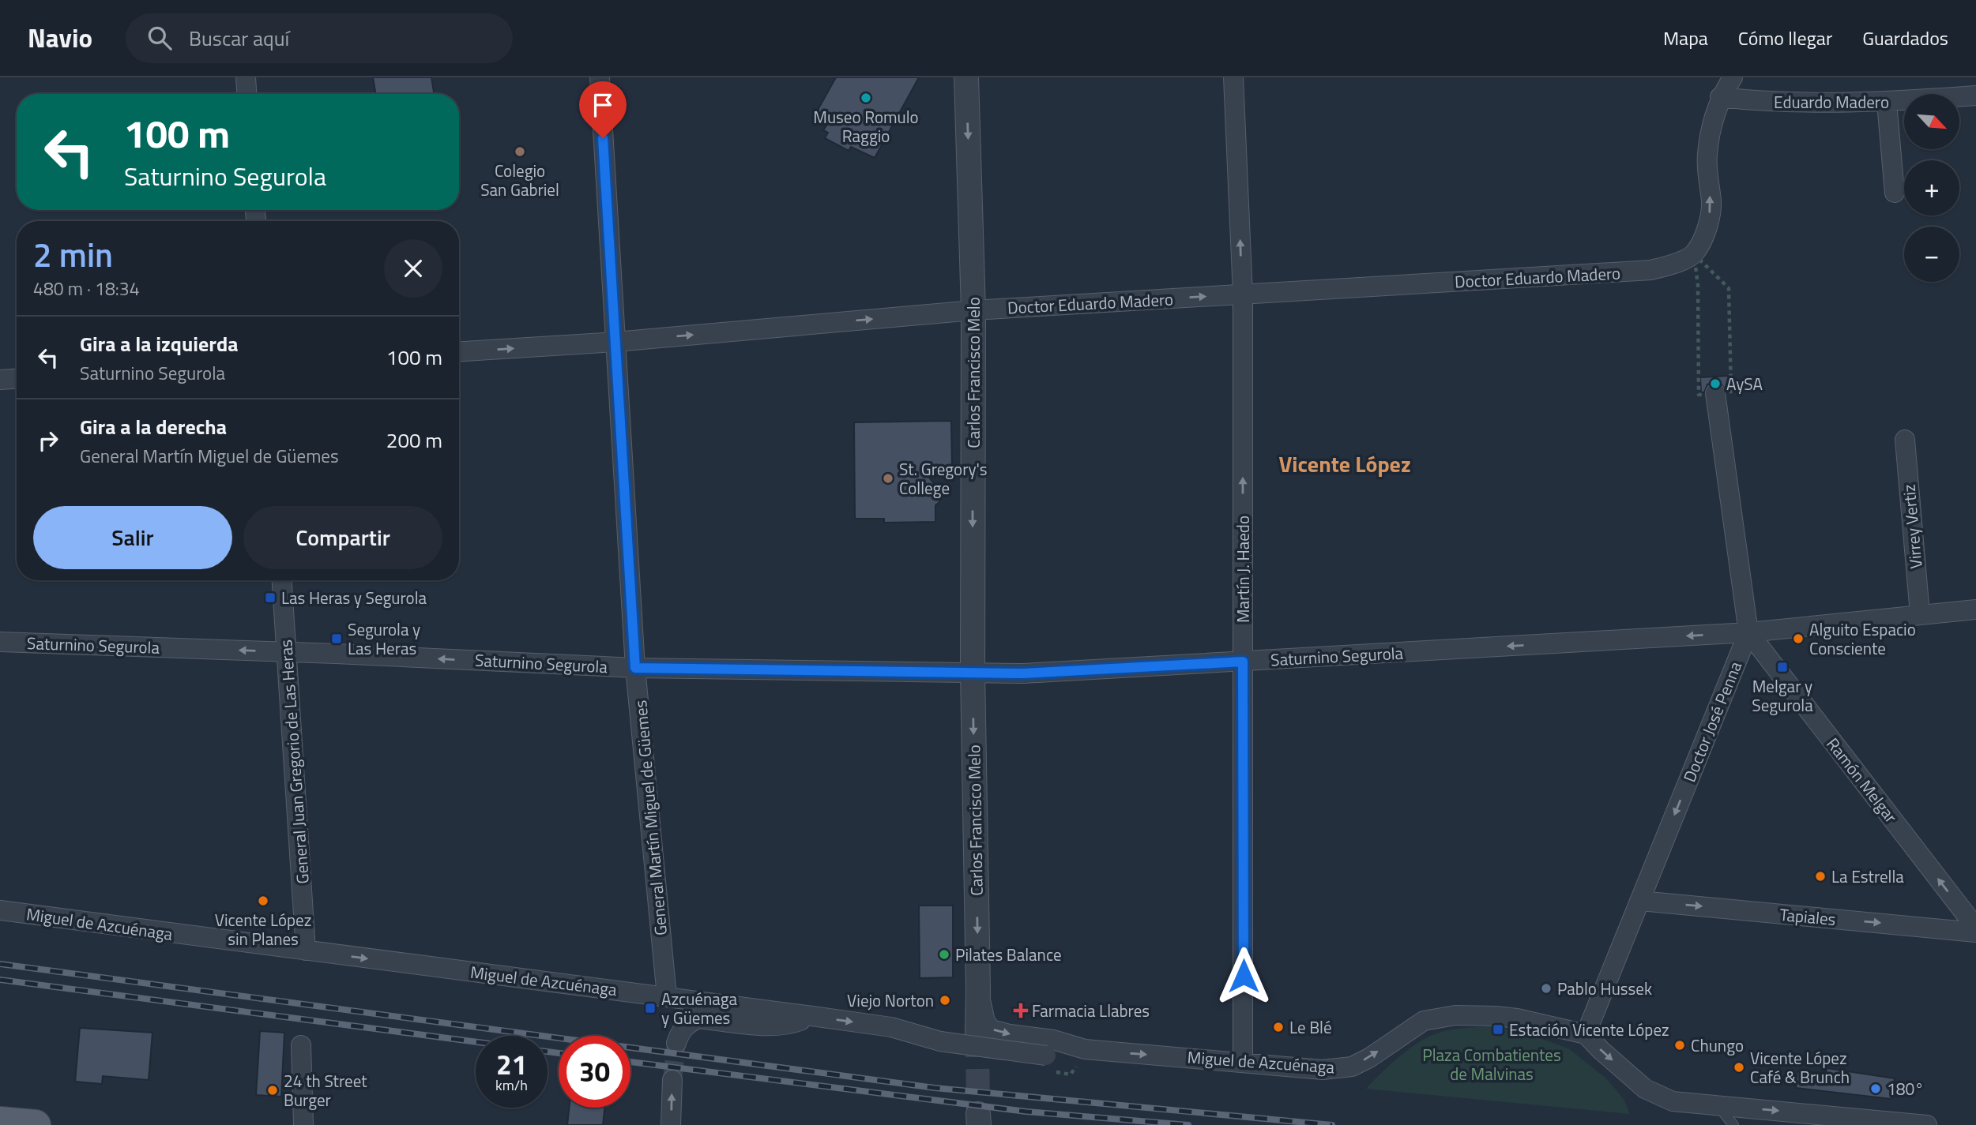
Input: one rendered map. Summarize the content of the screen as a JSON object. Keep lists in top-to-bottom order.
{
  "streets": {
    "street": [
      "Eduardo Madero",
      "Doctor Eduardo Madero",
      "Carlos Francisco Melo",
      "Virrey Vertiz",
      "Martín J. Haedo",
      "Saturnino Segurola",
      "Doctor José Penna",
      "General Juan Gregorio de Las Heras",
      "Ramón Melgar",
      "General Martín Miguel de Güemes",
      "Tapiales",
      "Miguel de Azcuénaga"
    ]
  },
  "crossings": [
    ["Doctor Eduardo Madero", "Carlos Francisco Melo"],
    ["Doctor Eduardo Madero", "Martín J. Haedo"],
    ["Doctor Eduardo Madero", "General Martín Miguel de Güemes"],
    ["Carlos Francisco Melo", "Saturnino Segurola"],
    ["Carlos Francisco Melo", "Miguel de Azcuénaga"],
    ["Virrey Vertiz", "Saturnino Segurola"],
    ["Martín J. Haedo", "Saturnino Segurola"],
    ["Martín J. Haedo", "Miguel de Azcuénaga"],
    ["Saturnino Segurola", "Doctor José Penna"],
    ["Saturnino Segurola", "General Juan Gregorio de Las Heras"],
    ["Saturnino Segurola", "Ramón Melgar"],
    ["Saturnino Segurola", "General Martín Miguel de Güemes"],
    ["Doctor José Penna", "Ramón Melgar"],
    ["Doctor José Penna", "Tapiales"],
    ["Doctor José Penna", "Miguel de Azcuénaga"],
    ["General Juan Gregorio de Las Heras", "Miguel de Azcuénaga"],
    ["Ramón Melgar", "Tapiales"],
    ["General Martín Miguel de Güemes", "Miguel de Azcuénaga"]
  ],
  "one_way": [
    "Doctor Eduardo Madero",
    "Carlos Francisco Melo",
    "Martín J. Haedo",
    "Saturnino Segurola",
    "Doctor José Penna",
    "Ramón Melgar",
    "Tapiales",
    "Miguel de Azcuénaga"
  ],
  "districts": ["Vicente López"],
  "parks": ["Plaza Combatientes de Malvinas"],
  "places": {
    "other": [
      "Museo Romulo Raggio",
      "Colegio San Gabriel",
      "AySA",
      "St. Gregory's College",
      "Alguito Espacio Consciente",
      "La Estrella",
      "Vicente López sin Planes",
      "Pilates Balance",
      "Pablo Hussek",
      "Viejo Norton",
      "Le Blé",
      "Chungo",
      "Vicente López Café & Brunch",
      "180°",
      "24 th Street Burger"
    ],
    "transit": [
      "Las Heras y Segurola",
      "Segurola y Las Heras",
      "Melgar y Segurola",
      "Azcuénaga y Güemes",
      "Estación Vicente López"
    ],
    "health": ["Farmacia Llabres"]
  },
  "north": "bottom right",
  "page": {
    "header": "Navio",
    "search": "Buscar aquí",
    "nav": ["Mapa", "Cómo llegar", "Guardados"],
    "map_buttons": ["+", "−"],
    "turn": ["100 m", "Saturnino Segurola"],
    "heading": ["2 min", "480 m · 18:34"],
    "list": [
      {
        "name": "Gira a la izquierda",
        "note": "Saturnino Segurola",
        "value": "100 m"
      },
      {
        "name": "Gira a la derecha",
        "note": "General Martín Miguel de Güemes",
        "value": "200 m"
      }
    ],
    "buttons": ["Salir", "Compartir"],
    "speed": "21 km/h",
    "limit": "30"
  }
}
